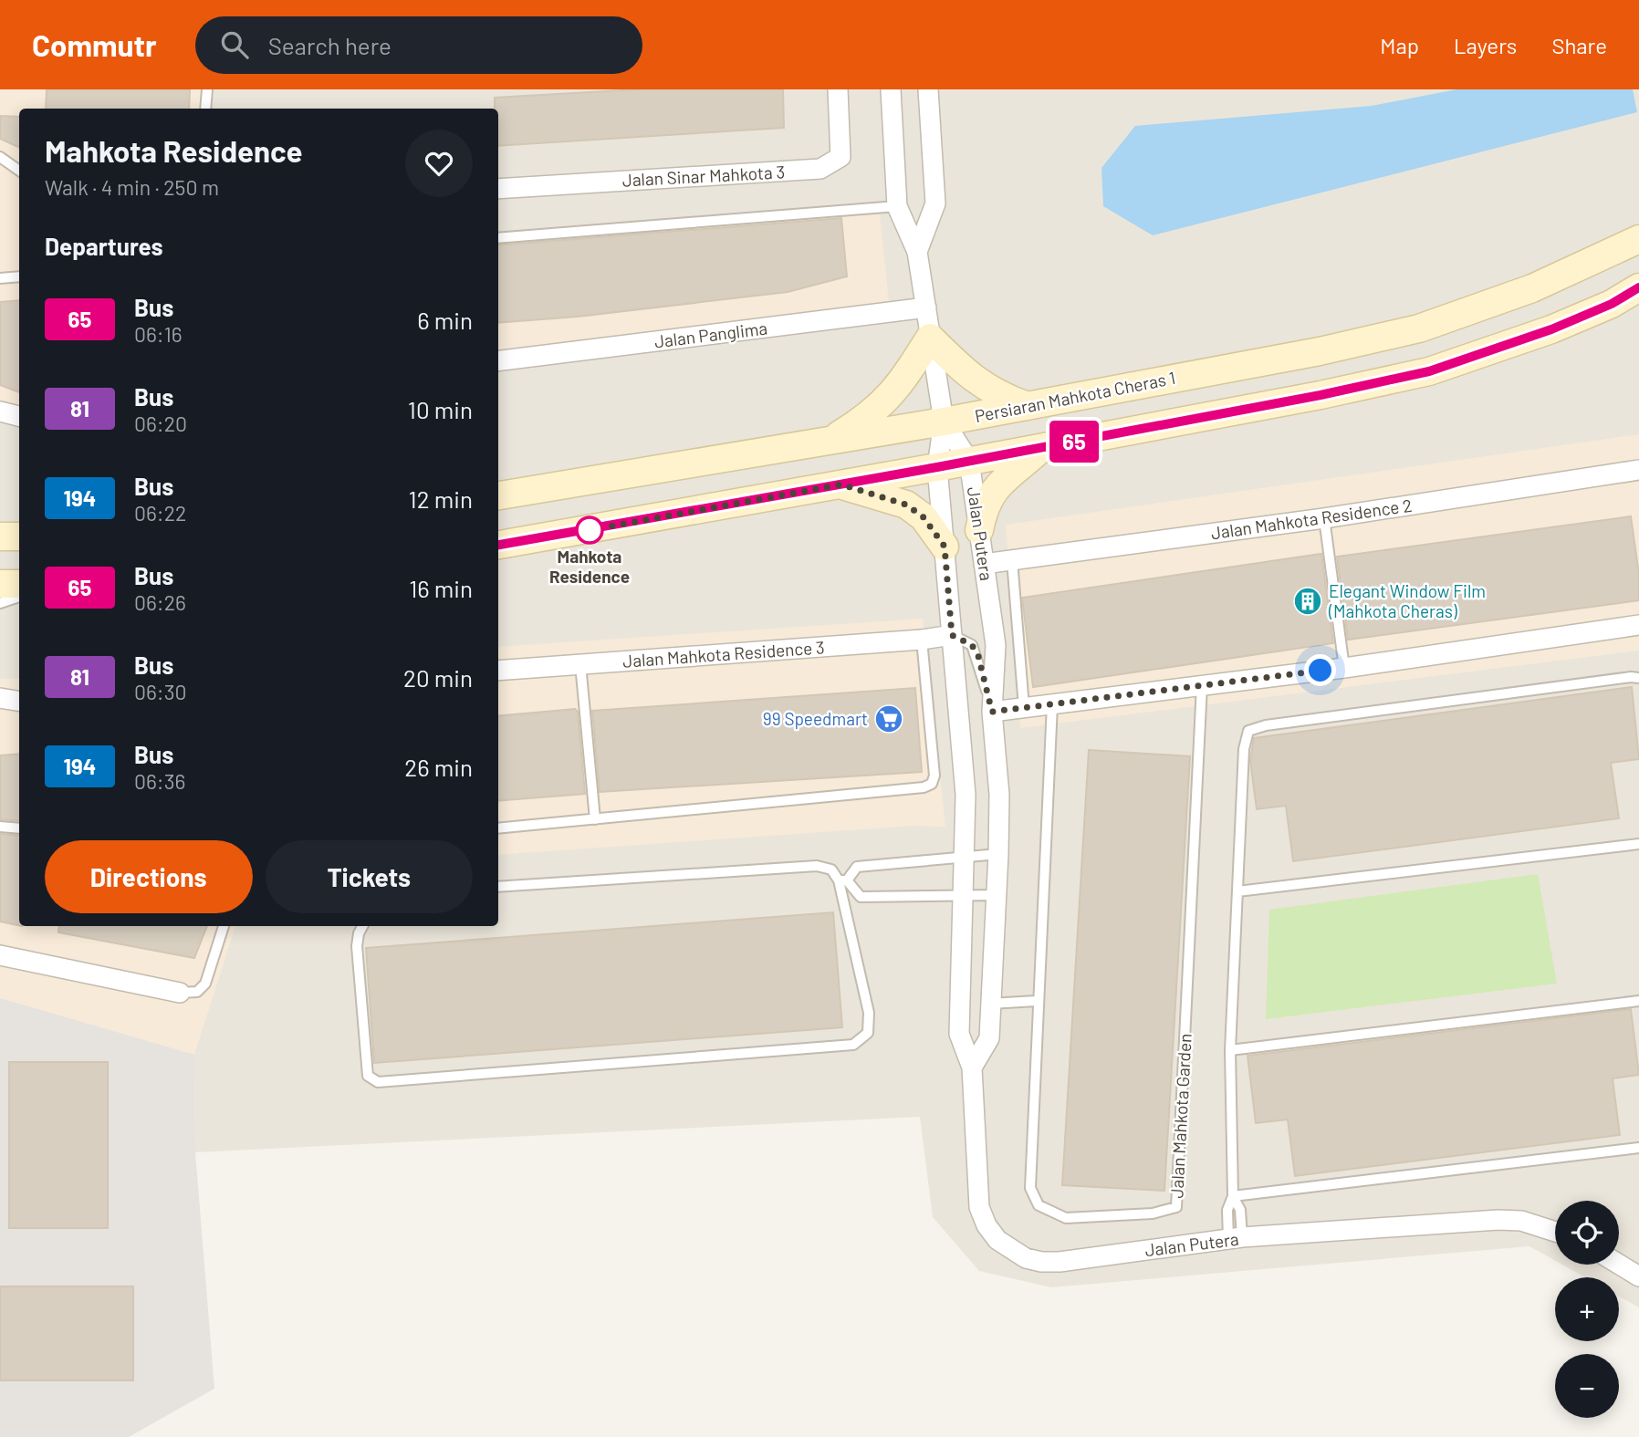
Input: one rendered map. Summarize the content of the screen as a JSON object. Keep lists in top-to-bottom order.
{
  "streets": {
    "main road": ["Persiaran Mahkota Cheras 1"],
    "street": [
      "Jalan Sinar Mahkota 3",
      "Jalan Panglima",
      "Jalan Mahkota Residence 2",
      "Jalan Putera",
      "Jalan Mahkota Residence 3"
    ],
    "lane": ["Jalan Mahkota Garden"]
  },
  "crossings": [
    ["Persiaran Mahkota Cheras 1", "Jalan Putera"],
    ["Jalan Mahkota Residence 2", "Jalan Putera"],
    ["Jalan Putera", "Jalan Mahkota Residence 3"]
  ],
  "places": {
    "other": ["Mahkota Residence"],
    "building": ["Elegant Window Film (Mahkota Cheras)"],
    "supermarket": ["99 Speedmart"]
  },
  "lines": ["bus line 65"],
  "page": {
    "header": "Commutr",
    "search": "Search here",
    "nav": ["Map", "Layers", "Share"],
    "on_map": "65",
    "heading": [
      ["Mahkota Residence", "Walk · 4 min · 250 m"],
      "Departures"
    ],
    "list": [
      {
        "mark": "65",
        "name": "Bus",
        "note": "06:16",
        "value": "6 min"
      },
      {
        "mark": "81",
        "name": "Bus",
        "note": "06:20",
        "value": "10 min"
      },
      {
        "mark": "194",
        "name": "Bus",
        "note": "06:22",
        "value": "12 min"
      },
      {
        "mark": "65",
        "name": "Bus",
        "note": "06:26",
        "value": "16 min"
      },
      {
        "mark": "81",
        "name": "Bus",
        "note": "06:30",
        "value": "20 min"
      },
      {
        "mark": "194",
        "name": "Bus",
        "note": "06:36",
        "value": "26 min"
      }
    ],
    "buttons": ["Directions", "Tickets"],
    "map_buttons": ["+", "−"]
  }
}
